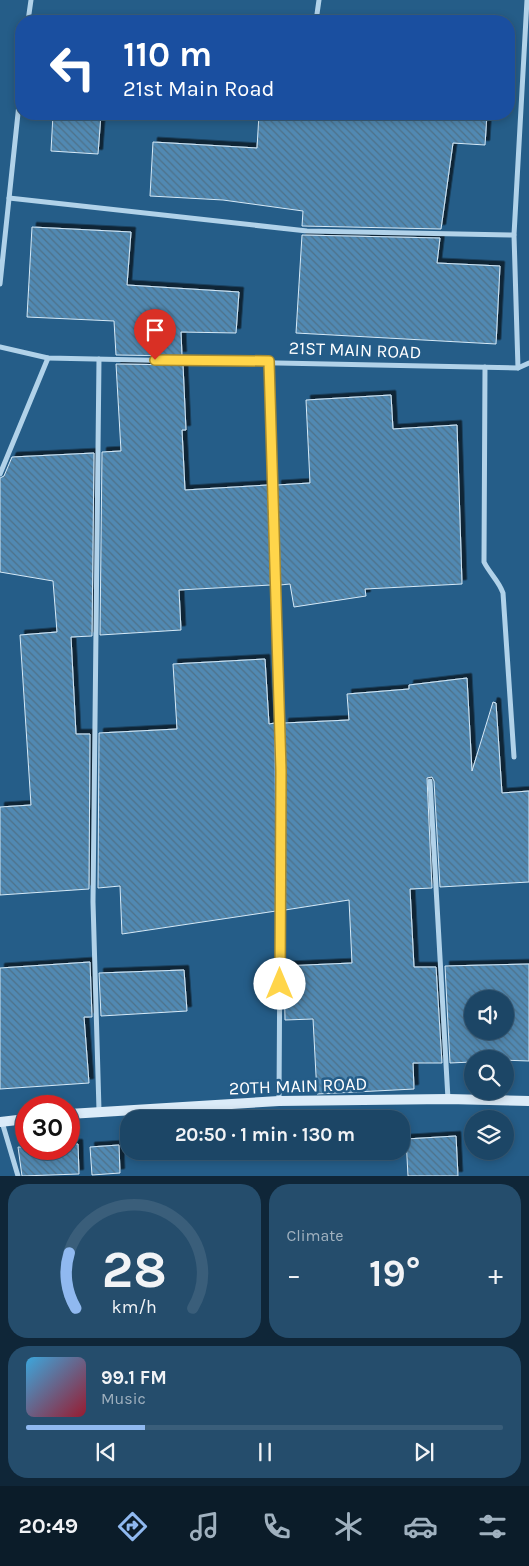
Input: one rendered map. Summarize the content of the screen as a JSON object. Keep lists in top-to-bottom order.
{
  "streets": {
    "street": ["21ST MAIN ROAD", "20TH MAIN ROAD"]
  },
  "page": {
    "turn": ["110 m", "21st Main Road"],
    "limit": "30",
    "trip": "20:50 · 1 min · 130 m",
    "tile": "Climate",
    "heat": ["−", "19°", "+"],
    "song": ["99.1 FM", "Music"],
    "tabs": "20:49",
    "gauge": ["28", "km/h"]
  }
}
